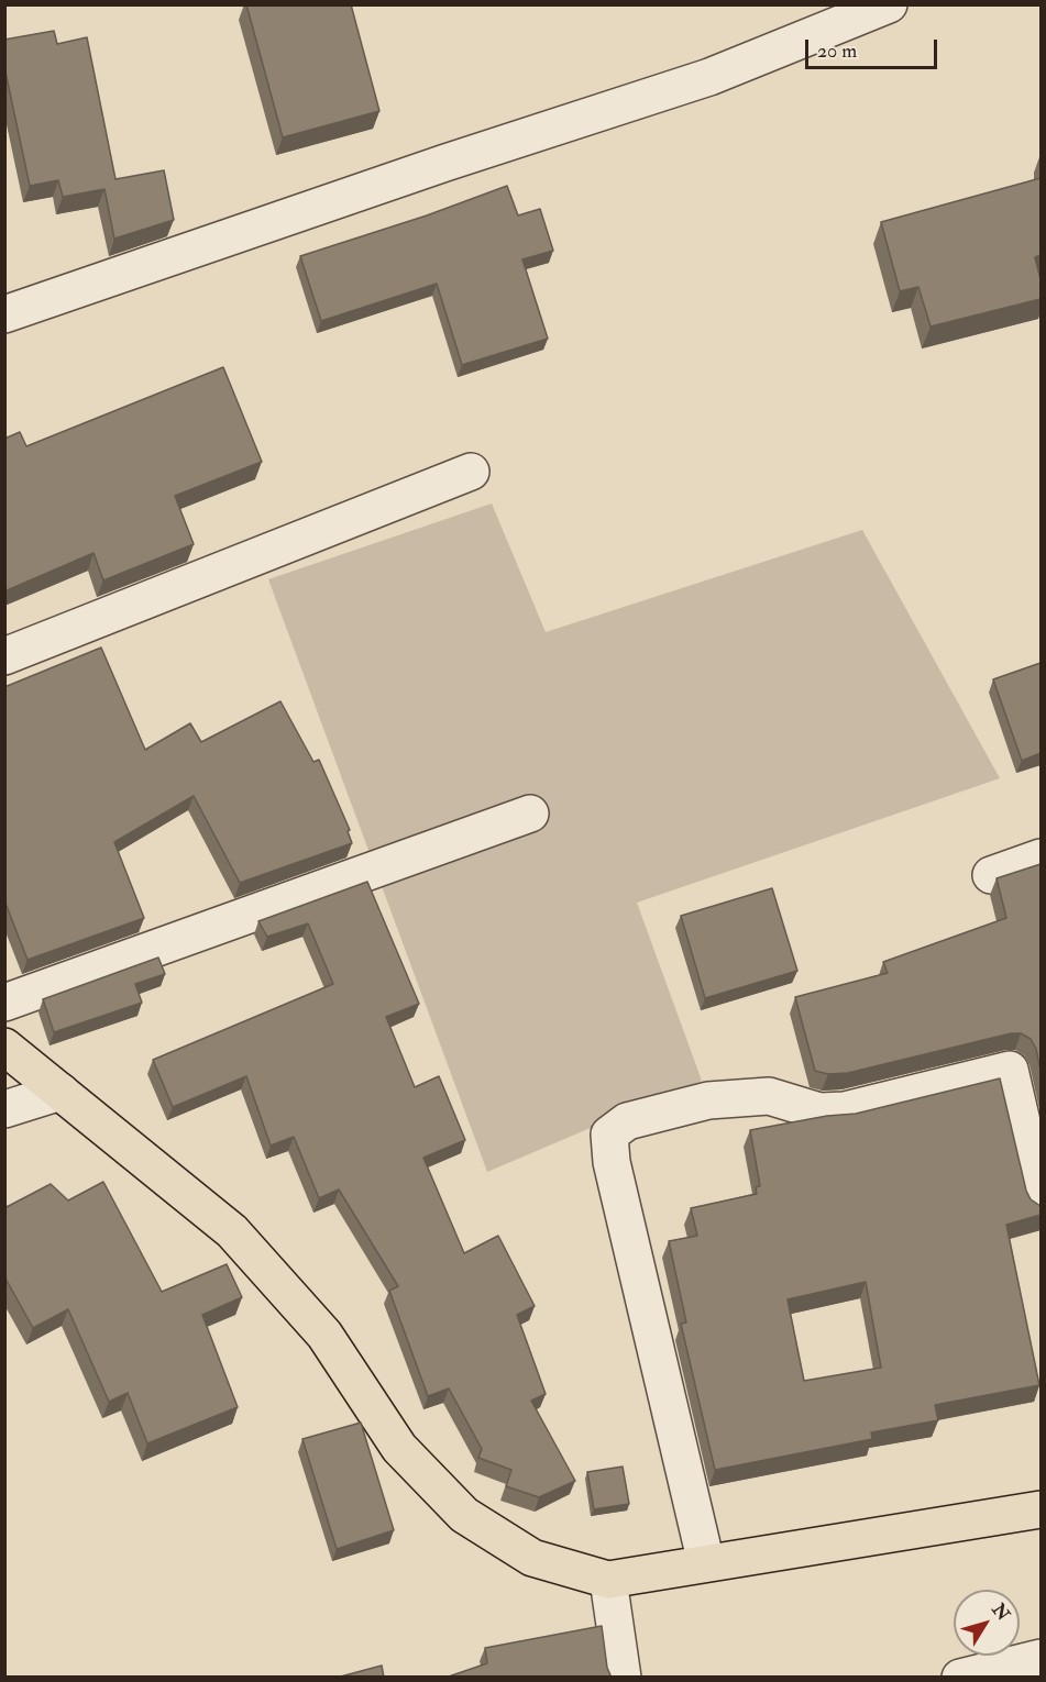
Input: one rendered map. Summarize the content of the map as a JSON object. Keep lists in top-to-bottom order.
{
  "scale_bar": "20 m",
  "north": "top right"
}
